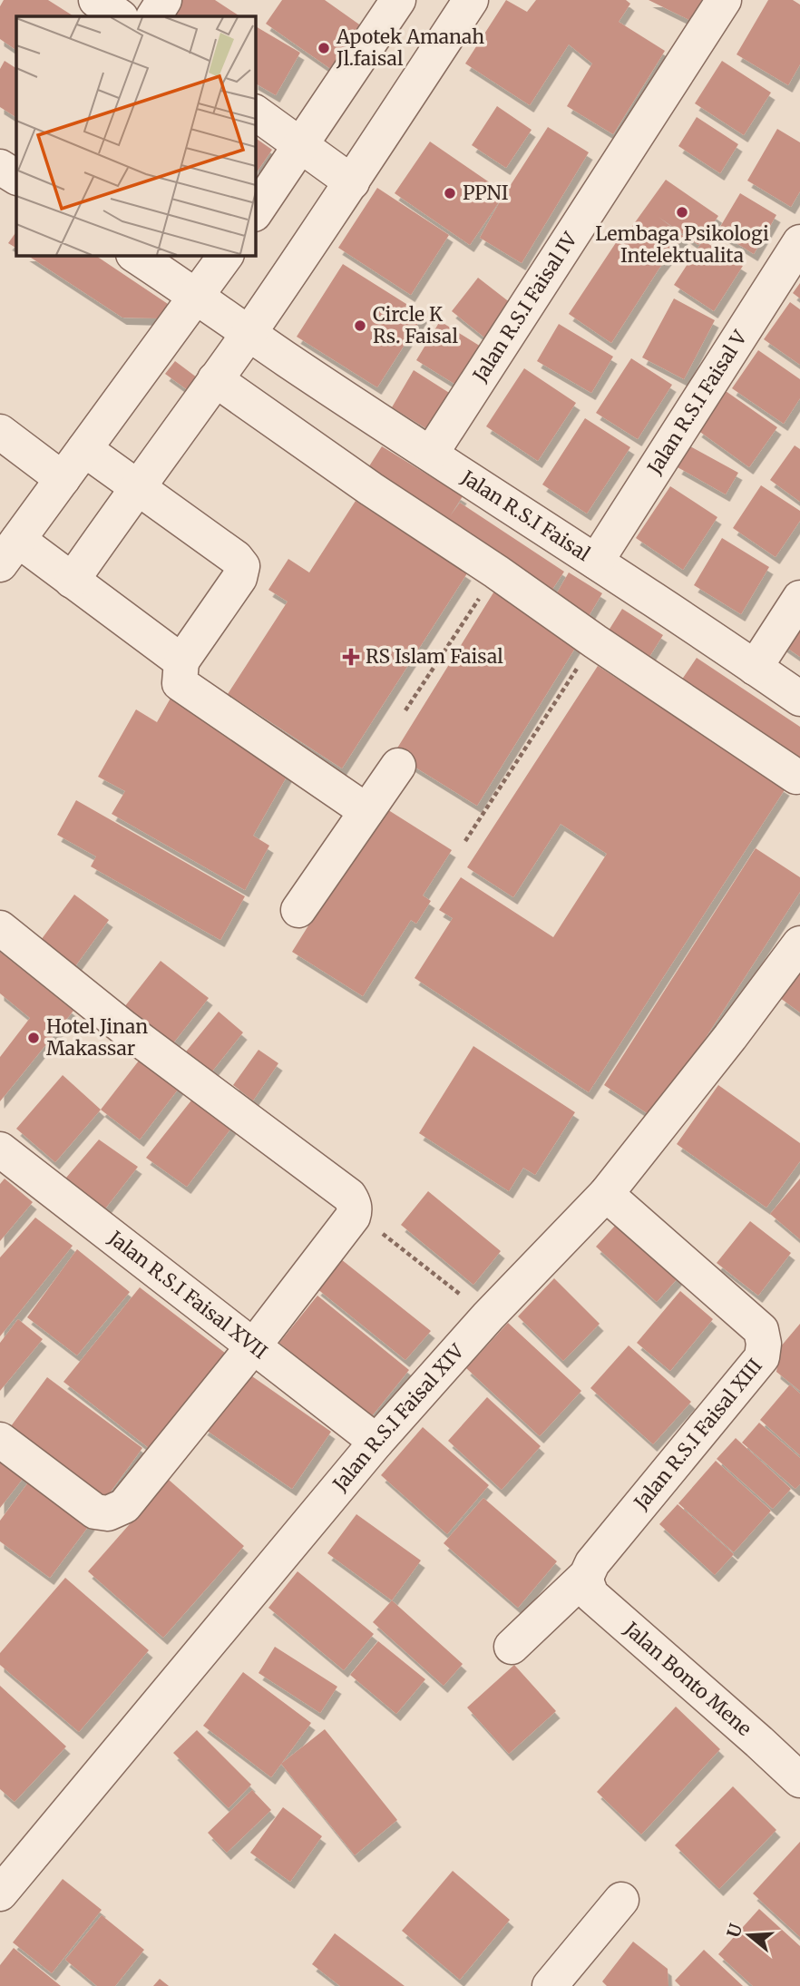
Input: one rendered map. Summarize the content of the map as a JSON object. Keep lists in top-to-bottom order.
{
  "streets": {
    "street": [
      "Jalan R.S.I Faisal IV",
      "Jalan R.S.I Faisal V",
      "Jalan R.S.I Faisal",
      "Jalan R.S.I Faisal XVII",
      "Jalan R.S.I Faisal XIV",
      "Jalan R.S.I Faisal XIII",
      "Jalan Bonto Mene"
    ]
  },
  "crossings": [
    ["Jalan R.S.I Faisal IV", "Jalan R.S.I Faisal"],
    ["Jalan R.S.I Faisal V", "Jalan R.S.I Faisal"],
    ["Jalan R.S.I Faisal XVII", "Jalan R.S.I Faisal XIV"],
    ["Jalan R.S.I Faisal XIV", "Jalan R.S.I Faisal XIII"],
    ["Jalan R.S.I Faisal XIII", "Jalan Bonto Mene"]
  ],
  "places": {
    "other": [
      "Apotek Amanah Jl.faisal",
      "PPNI",
      "Lembaga Psikologi Intelektualita",
      "Circle K Rs. Faisal",
      "Hotel Jinan Makassar"
    ],
    "health": ["RS Islam Faisal"]
  },
  "north": "left"
}
